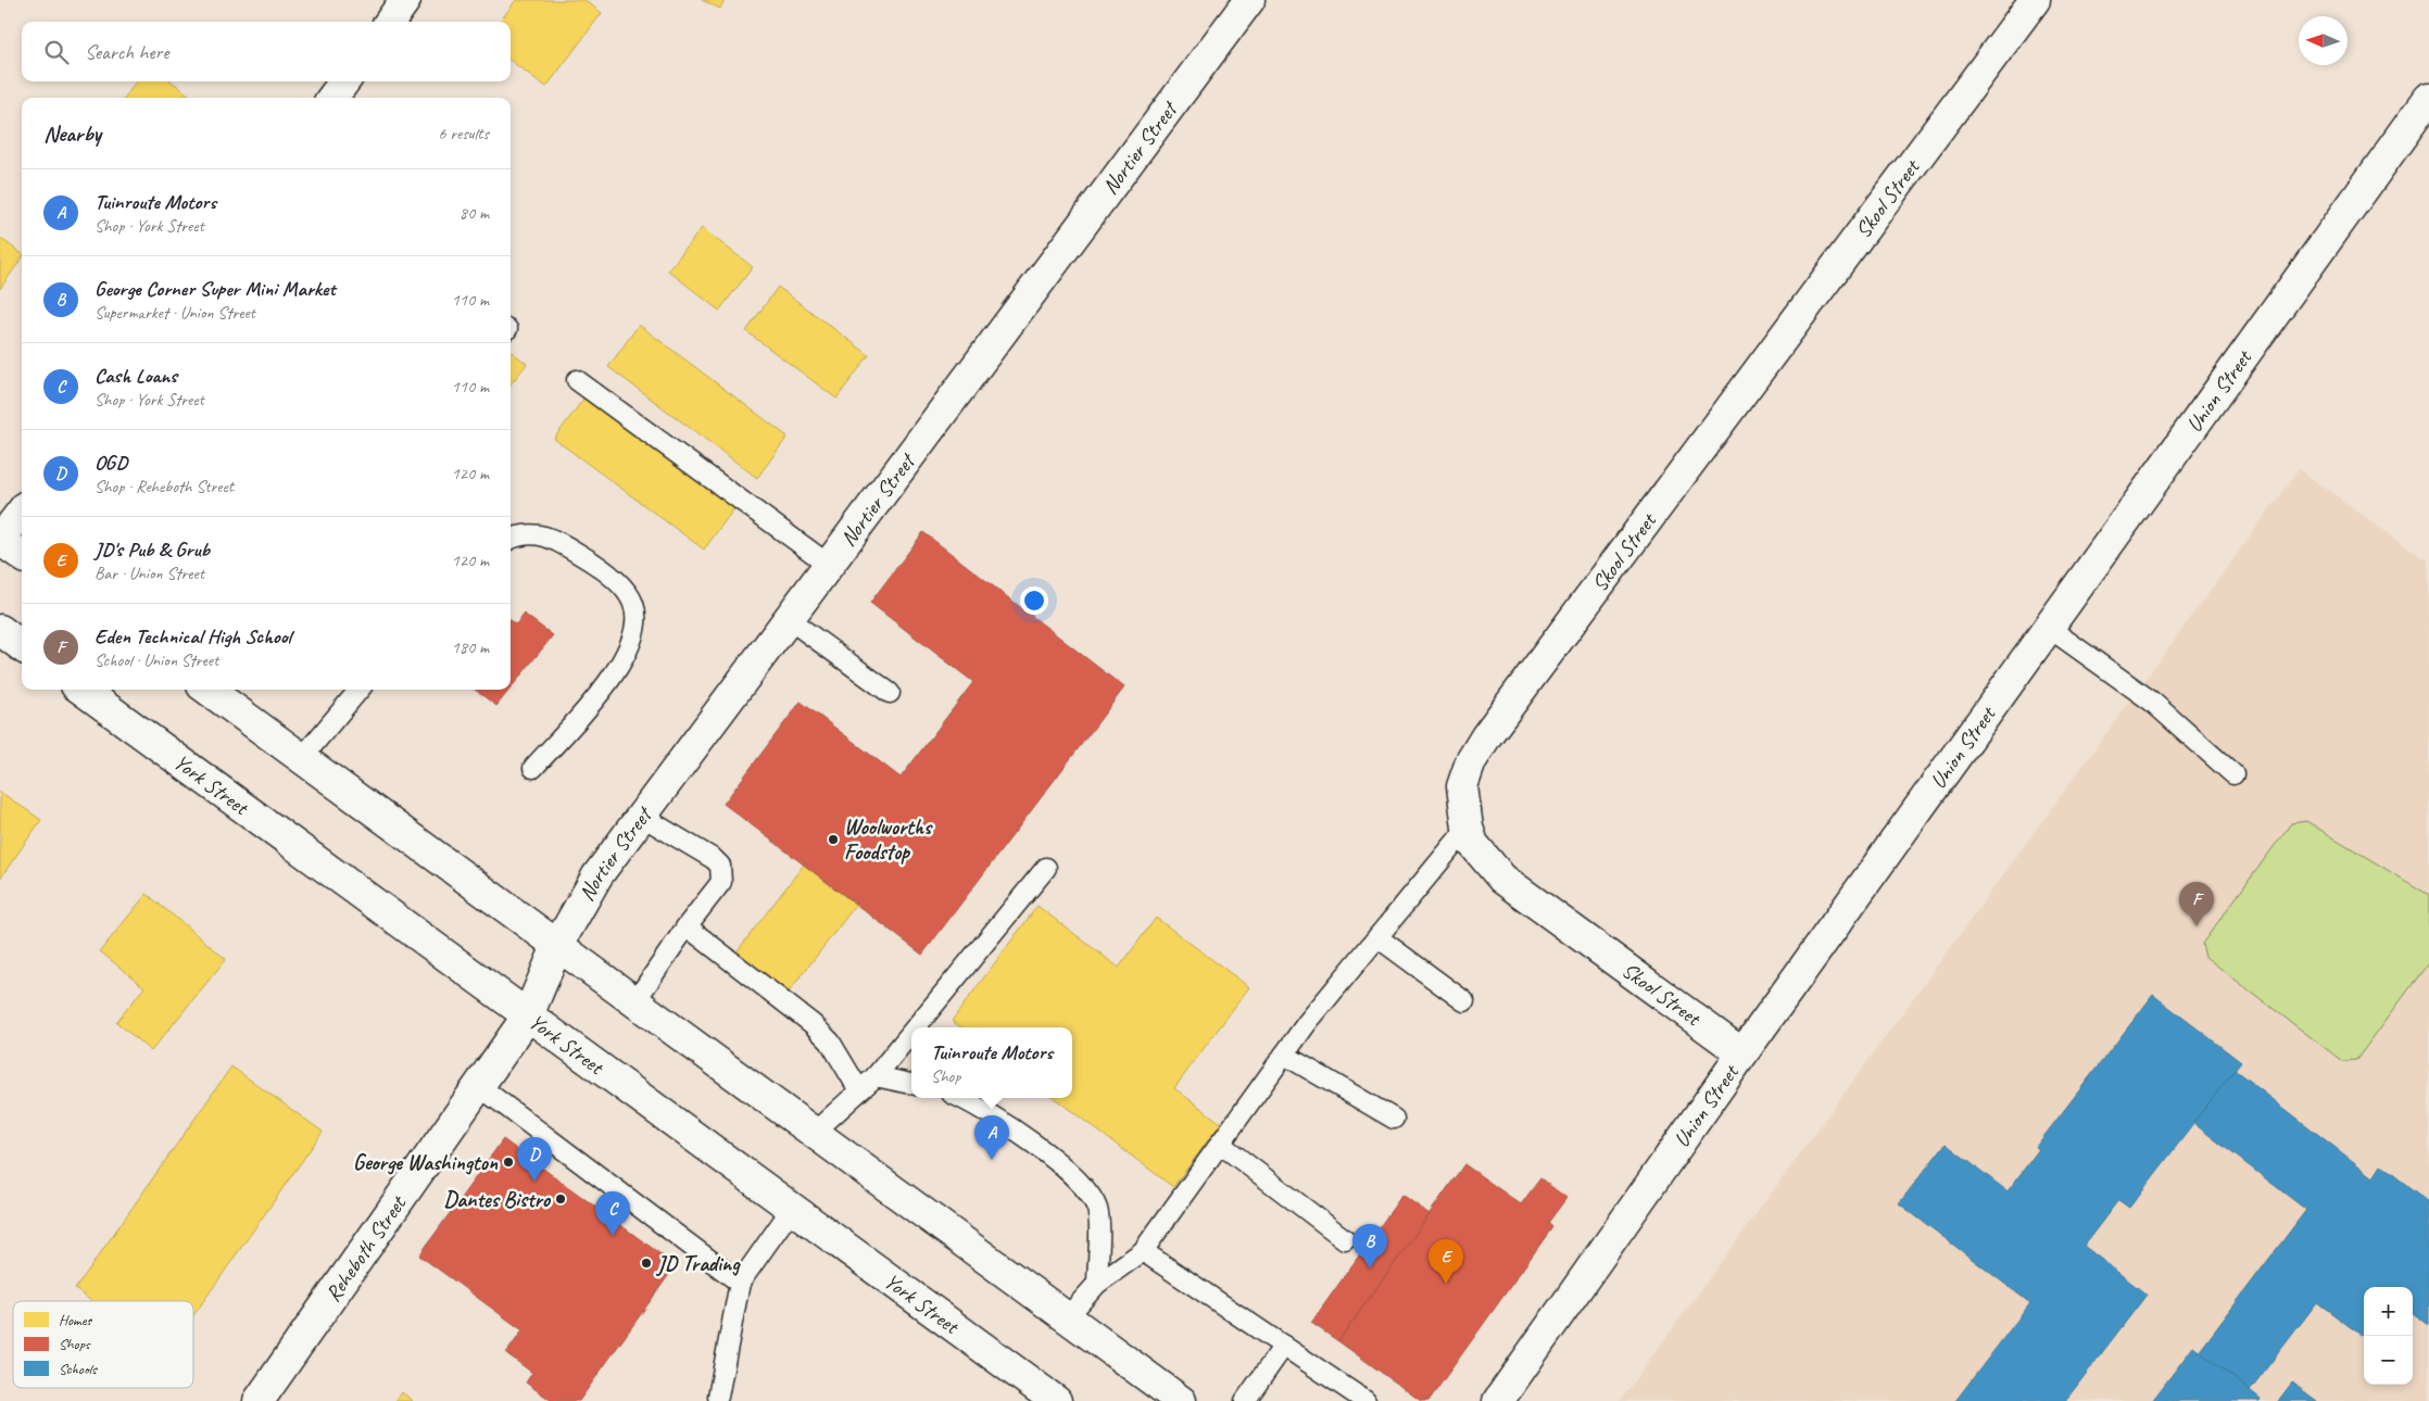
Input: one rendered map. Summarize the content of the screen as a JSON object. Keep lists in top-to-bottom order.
{
  "streets": {
    "street": [
      "Nortier Street",
      "Skool Street",
      "Union Street",
      "York Street",
      "Reheboth Street"
    ]
  },
  "crossings": [
    ["Nortier Street", "York Street"],
    ["Nortier Street", "Reheboth Street"],
    ["Skool Street", "Union Street"],
    ["York Street", "Reheboth Street"]
  ],
  "places": [
    "Woolworths Foodstop",
    "George Washington",
    "Dantes Bistro",
    "JD Trading"
  ],
  "legend": ["Homes", "Shops", "Schools"],
  "north": "left",
  "page": {
    "search": "Search here",
    "heading": ["Nearby", "6 results"],
    "list": [
      {
        "mark": "A",
        "name": "Tuinroute Motors",
        "note": "Shop · York Street",
        "value": "80 m"
      },
      {
        "mark": "B",
        "name": "George Corner Super Mini Market",
        "note": "Supermarket · Union Street",
        "value": "110 m"
      },
      {
        "mark": "C",
        "name": "Cash Loans",
        "note": "Shop · York Street",
        "value": "110 m"
      },
      {
        "mark": "D",
        "name": "OGD",
        "note": "Shop · Reheboth Street",
        "value": "120 m"
      },
      {
        "mark": "E",
        "name": "JD's Pub & Grub",
        "note": "Bar · Union Street",
        "value": "120 m"
      },
      {
        "mark": "F",
        "name": "Eden Technical High School",
        "note": "School · Union Street",
        "value": "180 m"
      }
    ],
    "pins": [
      "F",
      "A",
      "D",
      "C",
      "B",
      "E"
    ],
    "popup": ["Tuinroute Motors", "Shop"],
    "map_buttons": ["+", "−"]
  }
}
